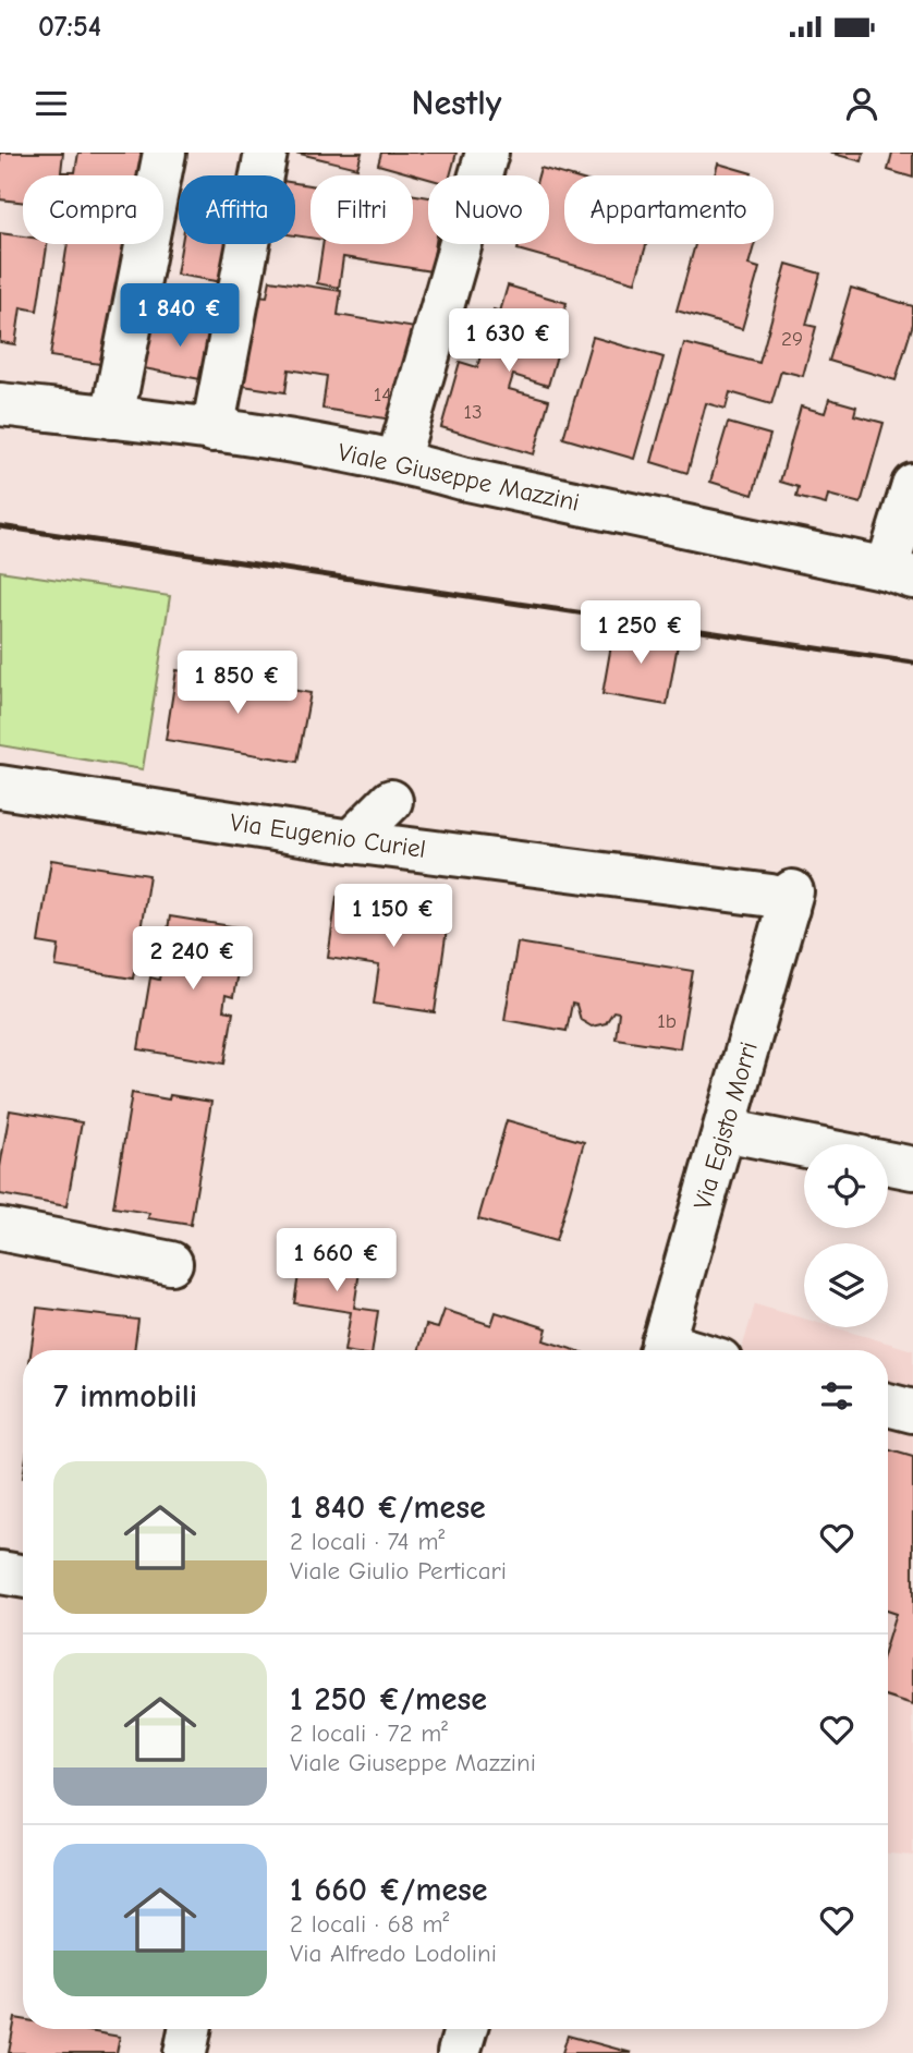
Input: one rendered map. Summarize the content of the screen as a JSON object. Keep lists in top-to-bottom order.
{
  "streets": {
    "street": ["Viale Giuseppe Mazzini", "Via Eugenio Curiel", "Via Egisto Morri"]
  },
  "crossings": [
    ["Via Eugenio Curiel", "Via Egisto Morri"]
  ],
  "house_numbers": [
    "29",
    "14",
    "13",
    "1b"
  ],
  "page": {
    "status": "07:54",
    "header": "Nestly",
    "chip": [
      "Compra",
      "Affitta",
      "Filtri",
      "Nuovo",
      "Appartamento"
    ],
    "price": [
      "1 840 €",
      "1 630 €",
      "1 250 €",
      "1 850 €",
      "1 150 €",
      "2 240 €",
      "1 660 €"
    ],
    "heading": "7 immobili",
    "list": [
      {
        "name": "1 840 €/mese",
        "note": "2 locali · 74 m² · Viale Giulio Perticari"
      },
      {
        "name": "1 250 €/mese",
        "note": "2 locali · 72 m² · Viale Giuseppe Mazzini"
      },
      {
        "name": "1 660 €/mese",
        "note": "2 locali · 68 m² · Via Alfredo Lodolini"
      }
    ]
  }
}
